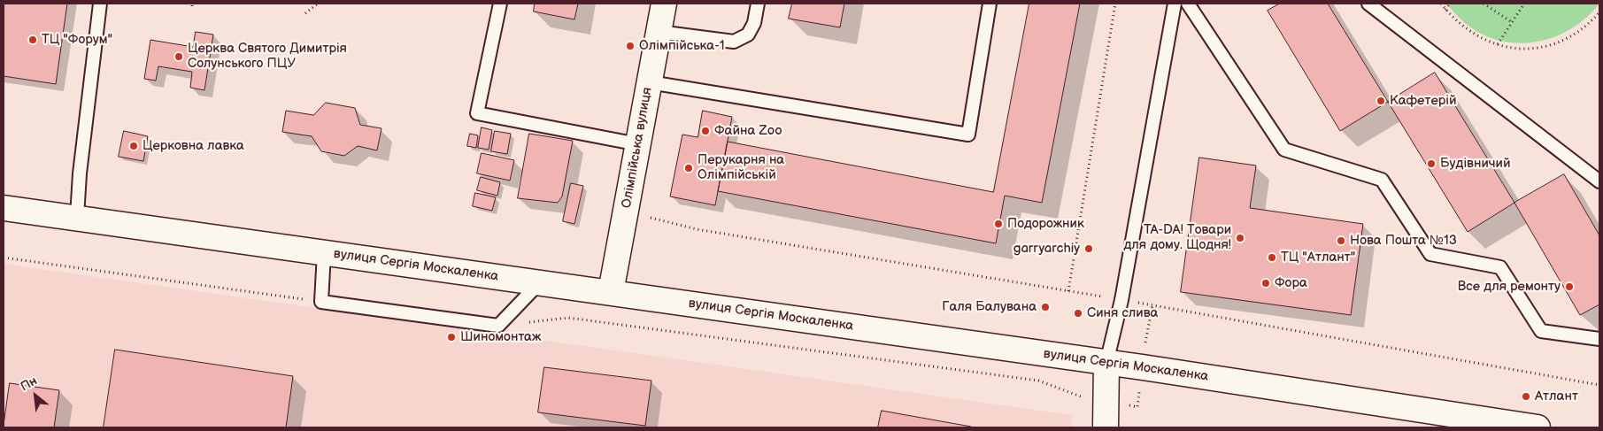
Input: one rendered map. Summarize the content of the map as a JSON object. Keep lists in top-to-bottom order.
{
  "streets": {
    "main road": ["Олімпійська вулиця", "вулиця Сергія Москаленка"]
  },
  "crossings": [
    ["Олімпійська вулиця", "вулиця Сергія Москаленка"]
  ],
  "places": [
    "ТЦ \"Форум\"",
    "Олімпійська-1",
    "Церква Святого Димитрія Солунського ПЦУ",
    "Кафетерій",
    "Файна Zoo",
    "Церковна лавка",
    "Будівничий",
    "Перукарня на Олімпійській",
    "Подорожник",
    "TA-DA! Товари для дому. Щодня!",
    "Нова Пошта №13",
    "garryarchiy",
    "ТЦ \"Атлант\"",
    "Фора",
    "Все для ремонту",
    "Галя Балувана",
    "Синя слива",
    "Шиномонтаж",
    "Атлант"
  ],
  "north": "top left"
}
